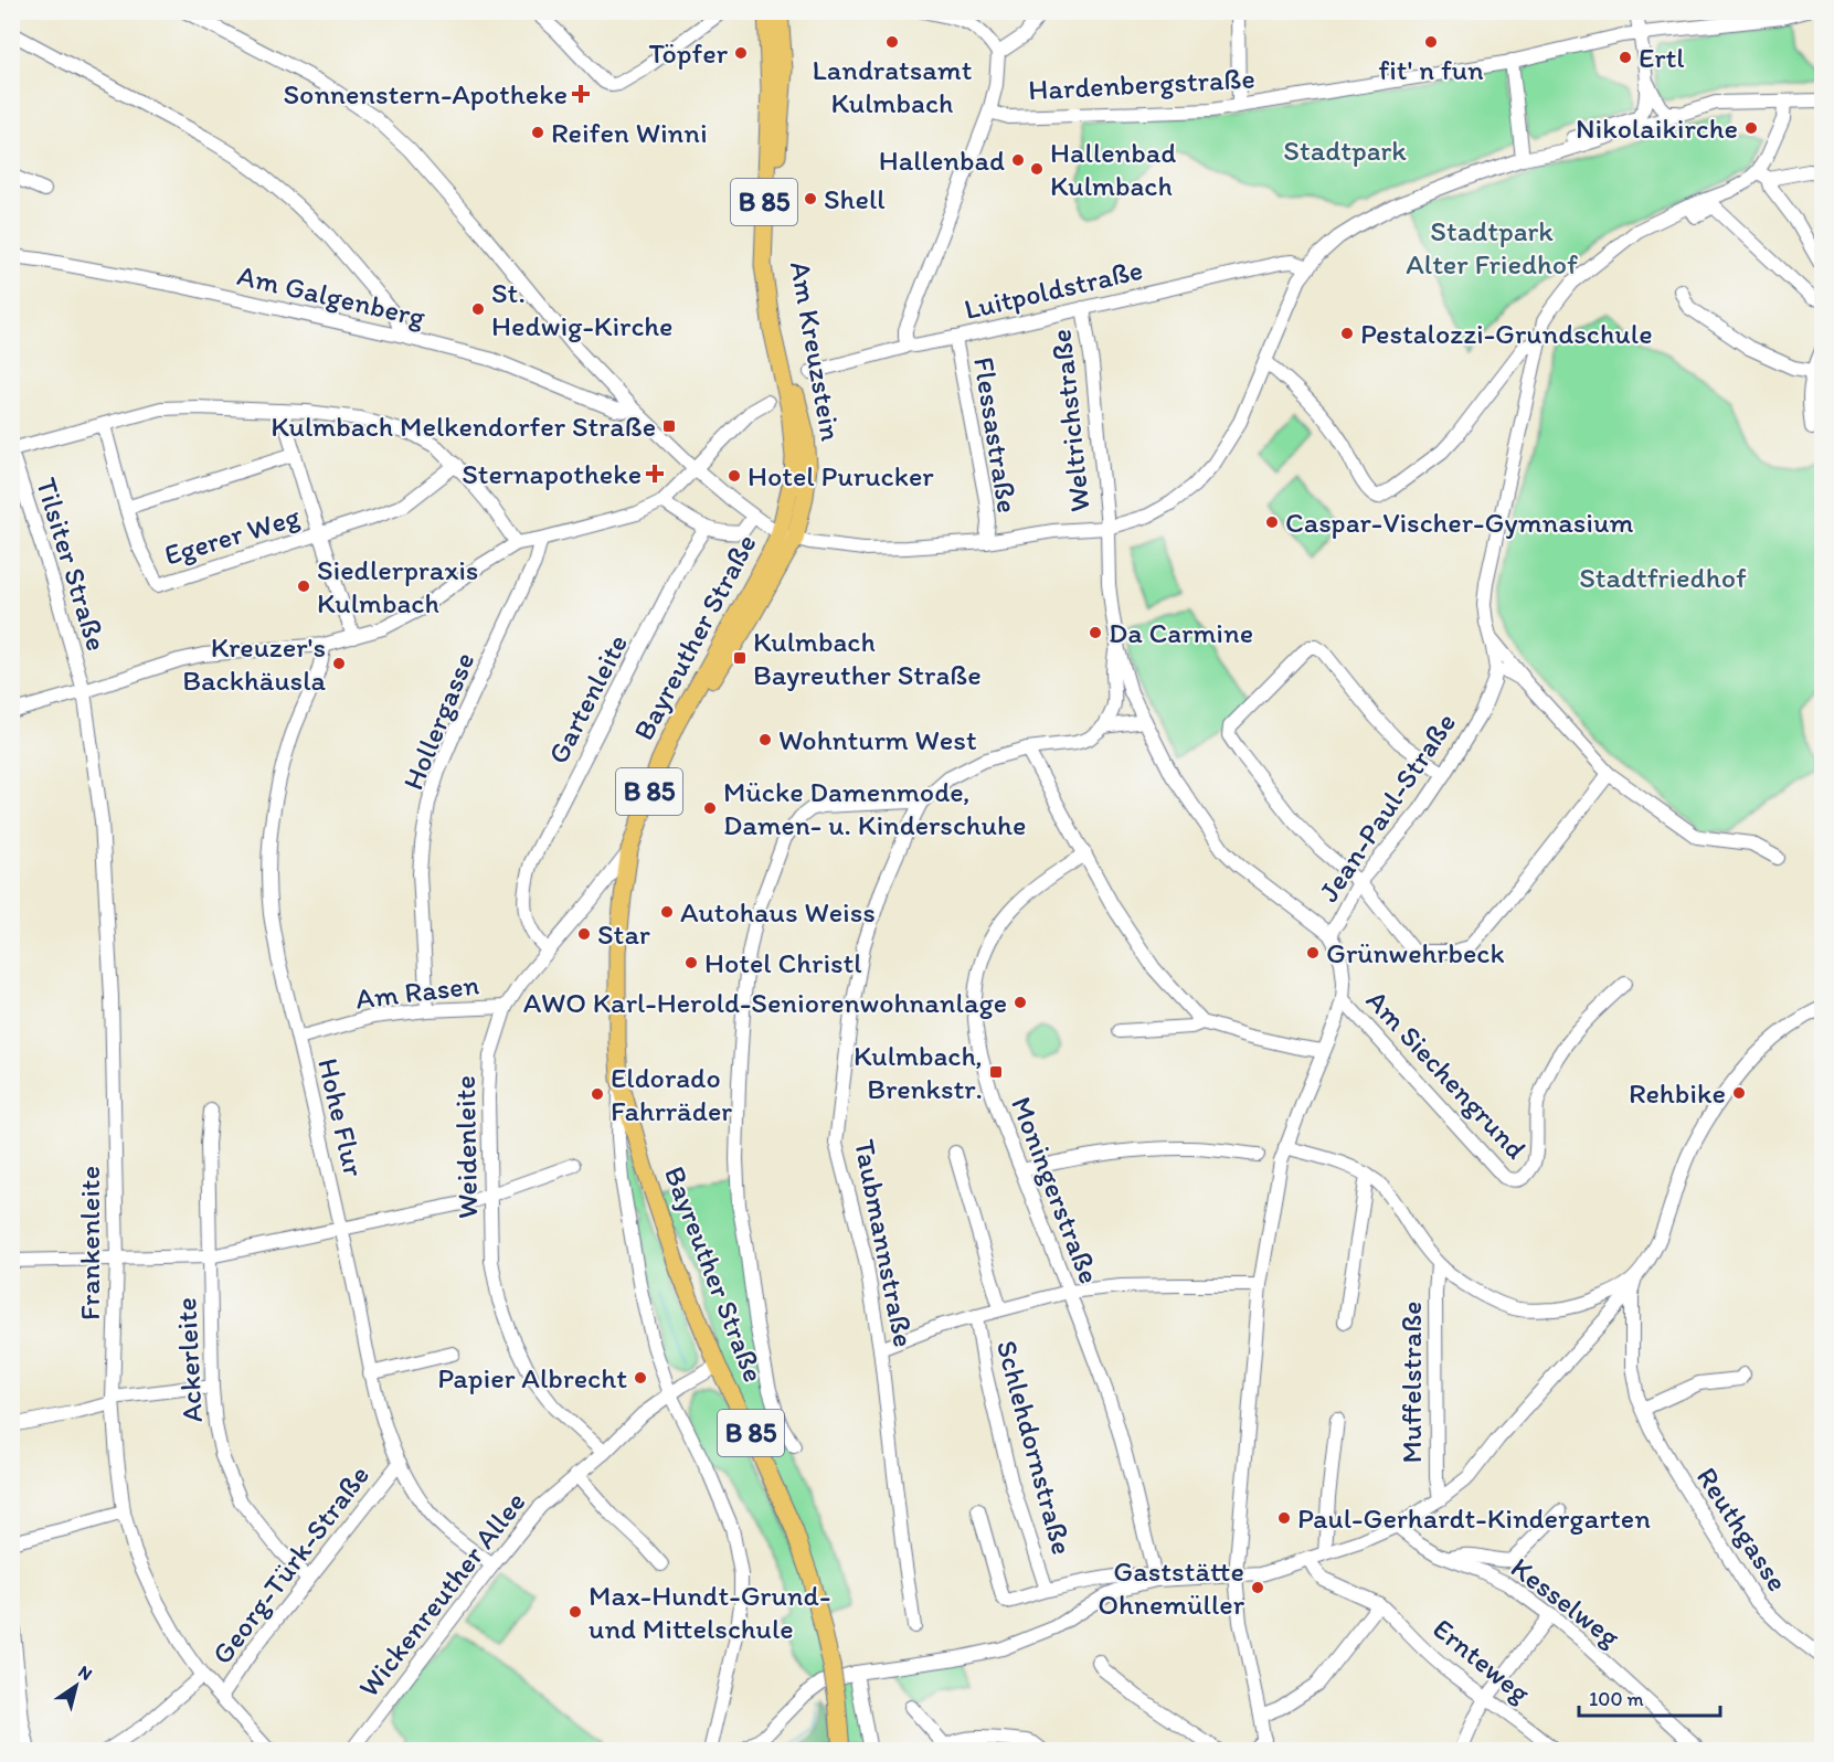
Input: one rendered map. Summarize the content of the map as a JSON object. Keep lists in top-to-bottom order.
{
  "streets": {
    "main road": ["B 85", "Am Kreuzstein", "Bayreuther Straße"],
    "street": [
      "Hardenbergstraße",
      "Luitpoldstraße",
      "Am Galgenberg",
      "Weltrichstraße",
      "Flessastraße",
      "Egerer Weg",
      "Tilsiter Straße",
      "Gartenleite",
      "Hollergasse",
      "Jean-Paul-Straße",
      "Am Rasen",
      "Am Siechengrund",
      "Hohe Flur",
      "Weidenleite",
      "Moningerstraße",
      "Frankenleite",
      "Taubmannstraße",
      "Ackerleite",
      "Muffelstraße",
      "Schlehdornstraße",
      "Reuthgasse",
      "Georg-Türk-Straße",
      "Wickenreuther Allee",
      "Kesselweg",
      "Ernteweg"
    ]
  },
  "crossings": [
    ["Luitpoldstraße", "Weltrichstraße"],
    ["Luitpoldstraße", "Flessastraße"],
    ["Am Kreuzstein", "Bayreuther Straße"],
    ["Tilsiter Straße", "Frankenleite"],
    ["Bayreuther Straße", "Weidenleite"],
    ["Bayreuther Straße", "Wickenreuther Allee"],
    ["Gartenleite", "Weidenleite"],
    ["Hollergasse", "Am Rasen"],
    ["Am Rasen", "Hohe Flur"],
    ["Am Rasen", "Weidenleite"],
    ["Hohe Flur", "Georg-Türk-Straße"],
    ["Hohe Flur", "Wickenreuther Allee"],
    ["Weidenleite", "Wickenreuther Allee"],
    ["Moningerstraße", "Schlehdornstraße"],
    ["Frankenleite", "Georg-Türk-Straße"],
    ["Ackerleite", "Georg-Türk-Straße"]
  ],
  "parks": ["Stadtpark", "Stadtpark Alter Friedhof", "Stadtfriedhof"],
  "places": {
    "other": [
      "Landratsamt Kulmbach",
      "fit' n fun",
      "Töpfer",
      "Ertl",
      "Nikolaikirche",
      "Reifen Winni",
      "Hallenbad",
      "Hallenbad Kulmbach",
      "Shell",
      "St. Hedwig-Kirche",
      "Pestalozzi-Grundschule",
      "Hotel Purucker",
      "Caspar-Vischer-Gymnasium",
      "Siedlerpraxis Kulmbach",
      "Da Carmine",
      "Kreuzer's Backhäusla",
      "Wohnturm West",
      "Mücke Damenmode, Damen- u. Kinderschuhe",
      "Autohaus Weiss",
      "Star",
      "Grünwehrbeck",
      "Hotel Christl",
      "AWO Karl-Herold-Seniorenwohnanlage",
      "Rehbike",
      "Eldorado Fahrräder",
      "Papier Albrecht",
      "Paul-Gerhardt-Kindergarten",
      "Gaststätte Ohnemüller",
      "Max-Hundt-Grund- und Mittelschule"
    ],
    "health": ["Sonnenstern-Apotheke", "Sternapotheke"],
    "transit": ["Kulmbach Melkendorfer Straße", "Kulmbach Bayreuther Straße", "Kulmbach, Brenkstr."]
  },
  "scale_bar": "100 m",
  "north": "top right"
}
